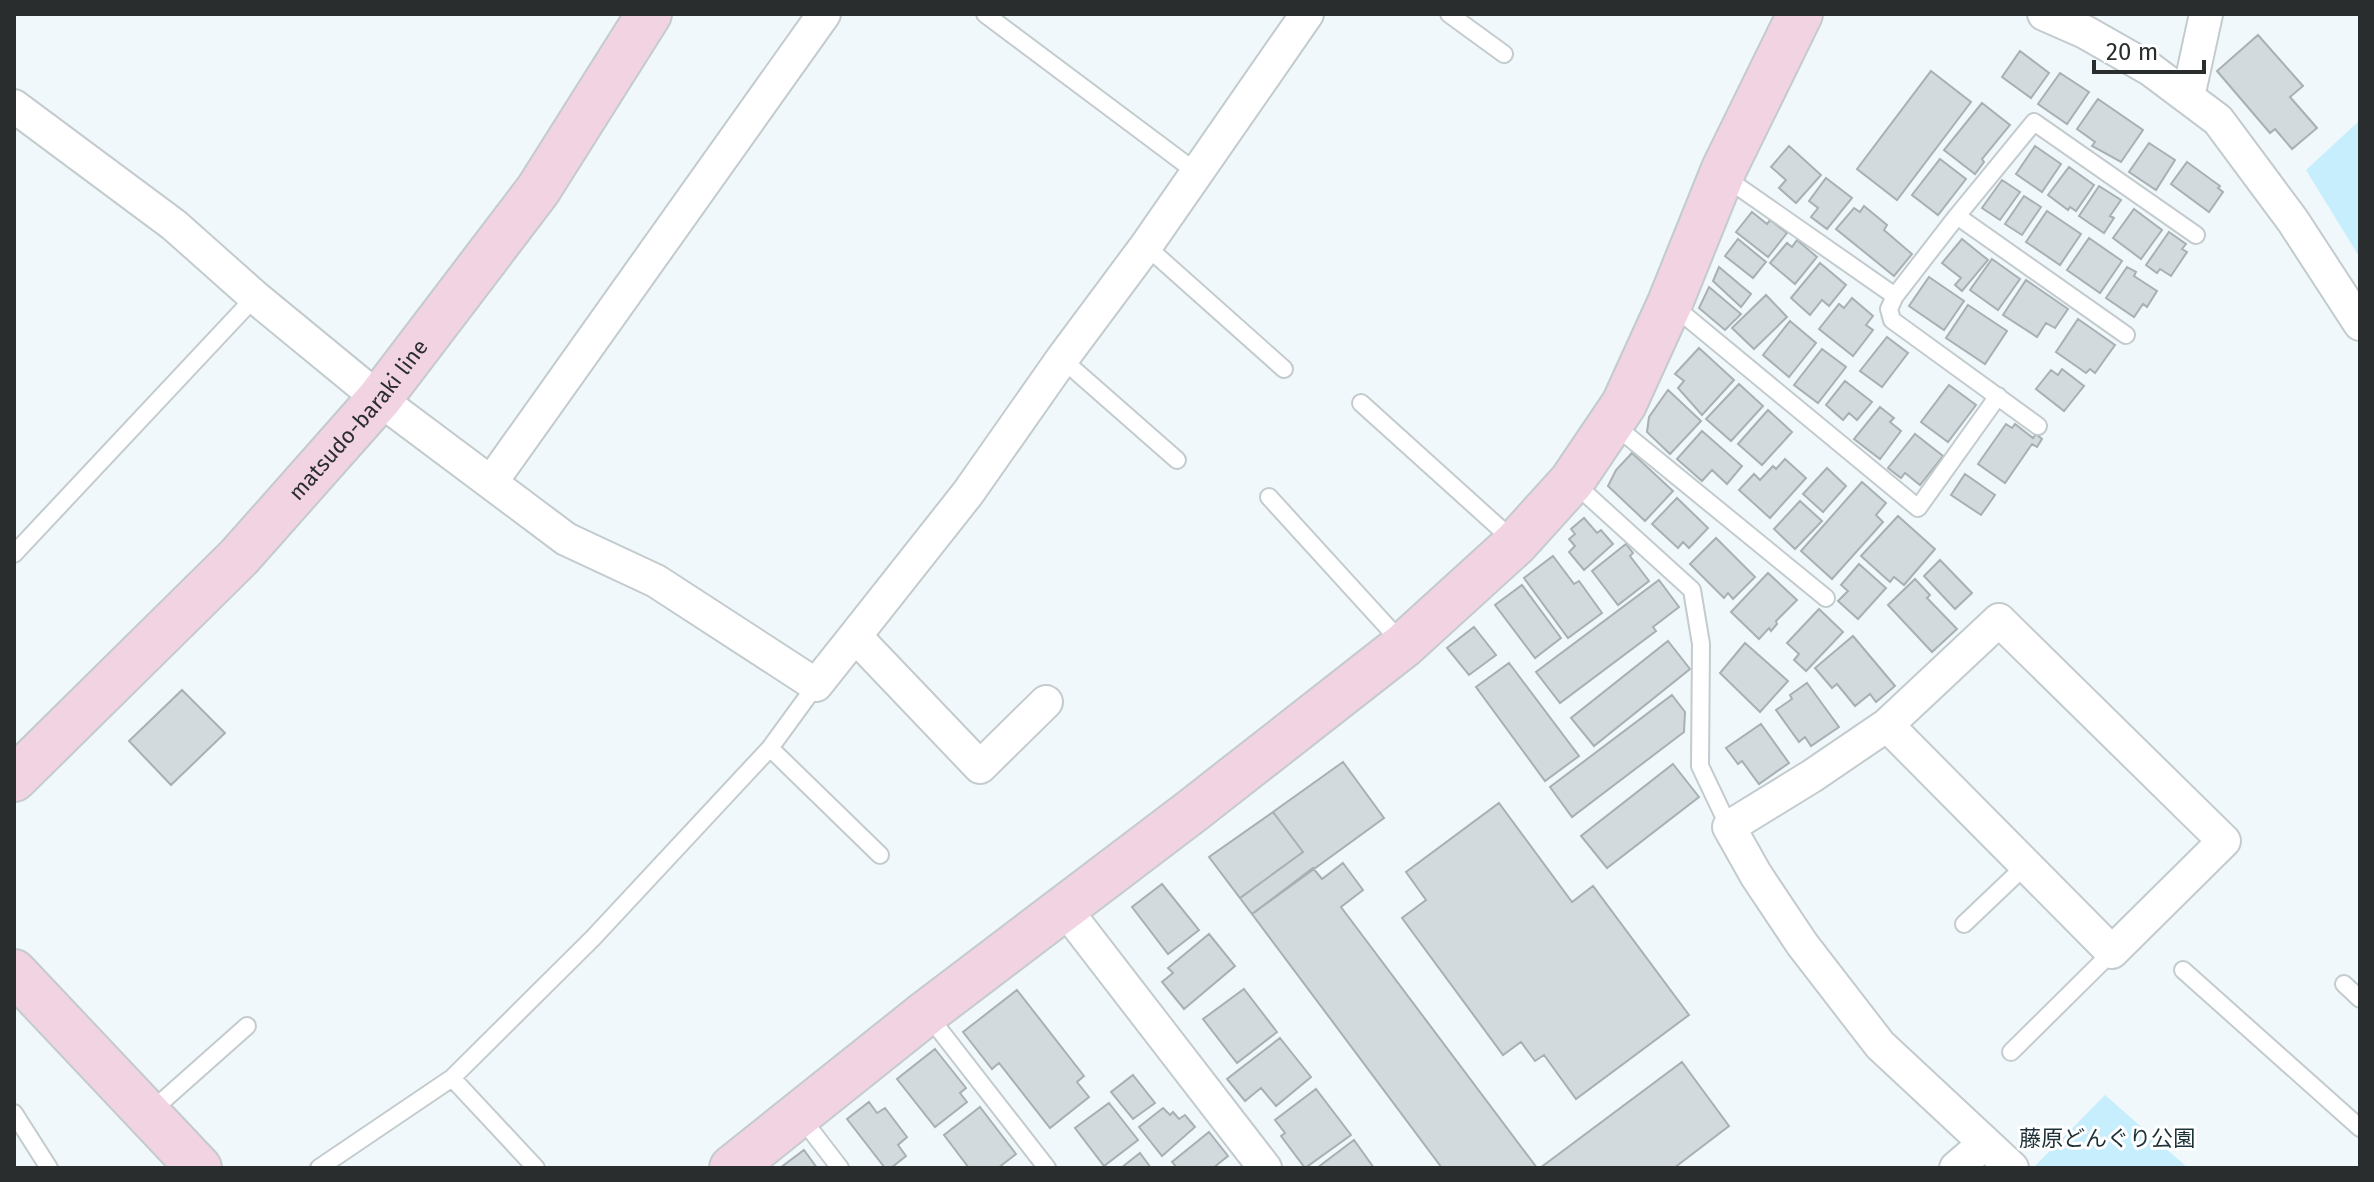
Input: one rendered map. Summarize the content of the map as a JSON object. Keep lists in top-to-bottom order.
{
  "streets": {
    "street": ["matsudo-baraki line"]
  },
  "parks": ["藤原どんぐり公園"],
  "scale_bar": "20 m"
}
